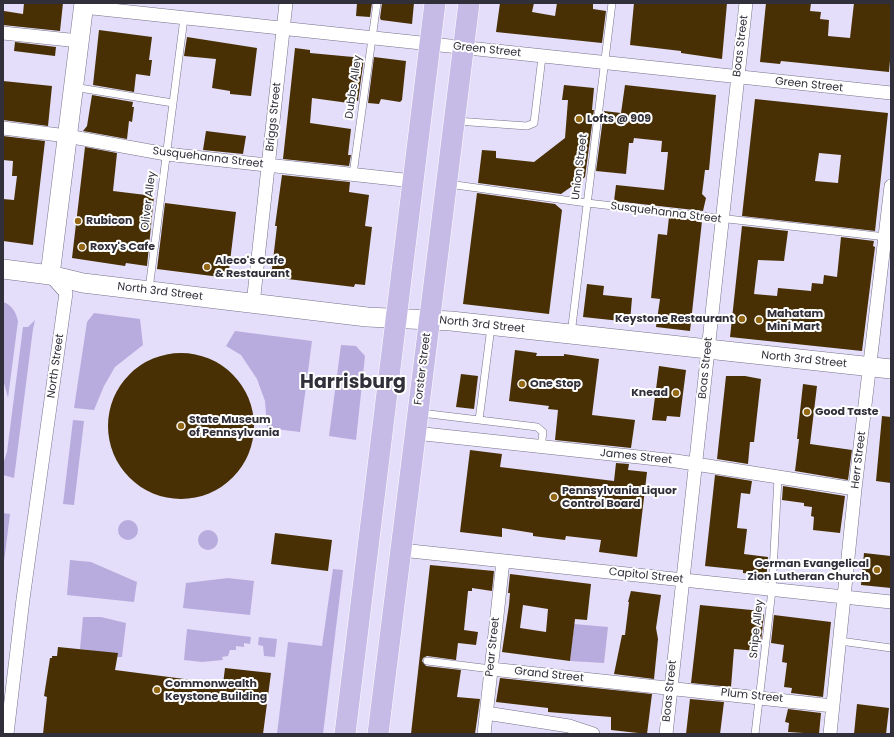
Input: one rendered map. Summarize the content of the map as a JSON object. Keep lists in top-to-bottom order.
{
  "streets": {
    "main road": ["North 3rd Street", "Forster Street"],
    "street": [
      "Boas Street",
      "Green Street",
      "Briggs Street",
      "Susquehanna Street",
      "North Street",
      "James Street",
      "Herr Street",
      "Capitol Street",
      "Pear Street",
      "Grand Street",
      "Plum Street"
    ],
    "lane": [
      "Dubbs Alley",
      "Union Street",
      "Oliver Alley",
      "Snipe Alley"
    ]
  },
  "crossings": [
    ["Boas Street", "Green Street"],
    ["Boas Street", "Susquehanna Street"],
    ["Boas Street", "North 3rd Street"],
    ["Boas Street", "James Street"],
    ["Boas Street", "Capitol Street"],
    ["Boas Street", "Grand Street"],
    ["Boas Street", "Plum Street"],
    ["Green Street", "Dubbs Alley"],
    ["Green Street", "Briggs Street"],
    ["Green Street", "Union Street"],
    ["Green Street", "Oliver Alley"],
    ["Green Street", "Forster Street"],
    ["Dubbs Alley", "Susquehanna Street"],
    ["Briggs Street", "Susquehanna Street"],
    ["Briggs Street", "North 3rd Street"],
    ["Susquehanna Street", "Union Street"],
    ["Susquehanna Street", "Oliver Alley"],
    ["Susquehanna Street", "Forster Street"],
    ["Susquehanna Street", "Herr Street"],
    ["Union Street", "North 3rd Street"],
    ["Oliver Alley", "North 3rd Street"],
    ["North 3rd Street", "North Street"],
    ["North 3rd Street", "Forster Street"],
    ["North 3rd Street", "Herr Street"],
    ["Forster Street", "James Street"],
    ["Forster Street", "Capitol Street"],
    ["James Street", "Herr Street"],
    ["James Street", "Snipe Alley"],
    ["Herr Street", "Capitol Street"],
    ["Herr Street", "Plum Street"],
    ["Capitol Street", "Snipe Alley"],
    ["Capitol Street", "Pear Street"],
    ["Snipe Alley", "Plum Street"],
    ["Pear Street", "Grand Street"],
    ["Grand Street", "Plum Street"]
  ],
  "districts": ["Harrisburg"],
  "places": [
    "Lofts @ 909",
    "Rubicon",
    "Roxy's Cafe",
    "Aleco's Cafe & Restaurant",
    "Keystone Restaurant",
    "Mahatam Mini Mart",
    "One Stop",
    "Knead",
    "Good Taste",
    "State Museum of Pennsylvania",
    "Pennsylvania Liquor Control Board",
    "German Evangelical Zion Lutheran Church",
    "Commonwealth Keystone Building"
  ]
}
